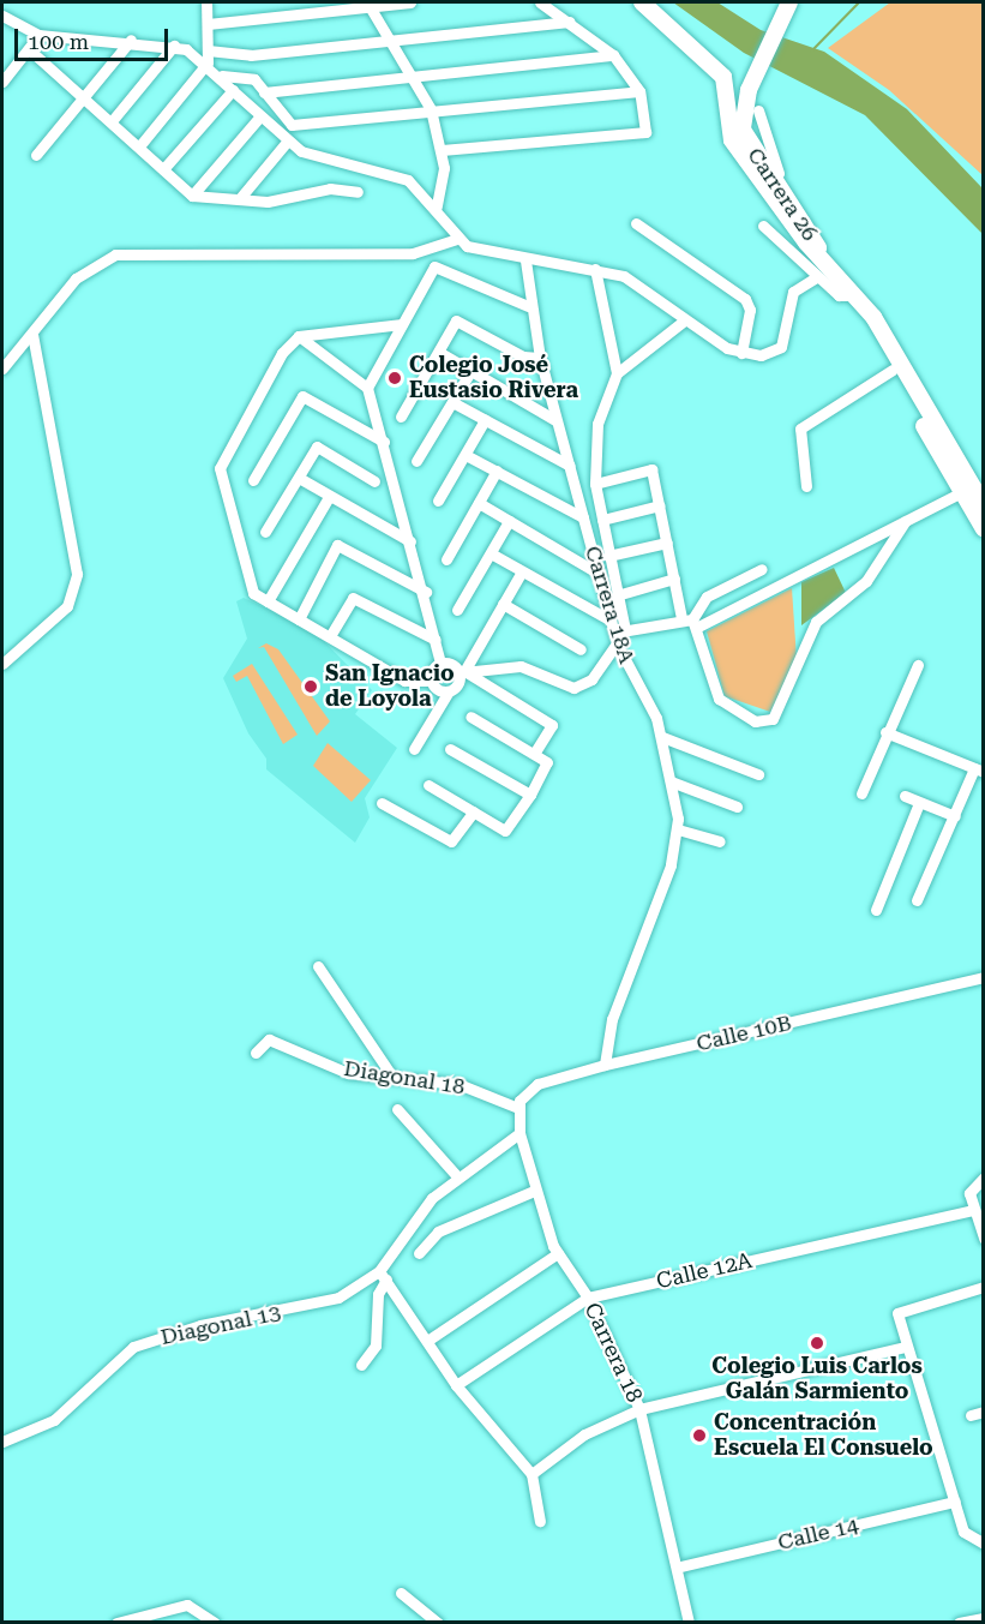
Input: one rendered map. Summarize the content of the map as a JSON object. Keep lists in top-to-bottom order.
{
  "streets": {
    "main road": ["Carrera 26"],
    "street": [
      "Carrera 18A",
      "Calle 10B",
      "Diagonal 18",
      "Calle 12A",
      "Diagonal 13",
      "Carrera 18",
      "Calle 14"
    ]
  },
  "crossings": [
    ["Carrera 18A", "Calle 10B"],
    ["Calle 10B", "Diagonal 18"],
    ["Calle 10B", "Carrera 18"],
    ["Diagonal 18", "Carrera 18"],
    ["Calle 12A", "Carrera 18"],
    ["Carrera 18", "Calle 14"]
  ],
  "places": [
    "Colegio José Eustasio Rivera",
    "San Ignacio de Loyola",
    "Colegio Luis Carlos Galán Sarmiento",
    "Concentración Escuela El Consuelo"
  ],
  "scale_bar": "100 m"
}
